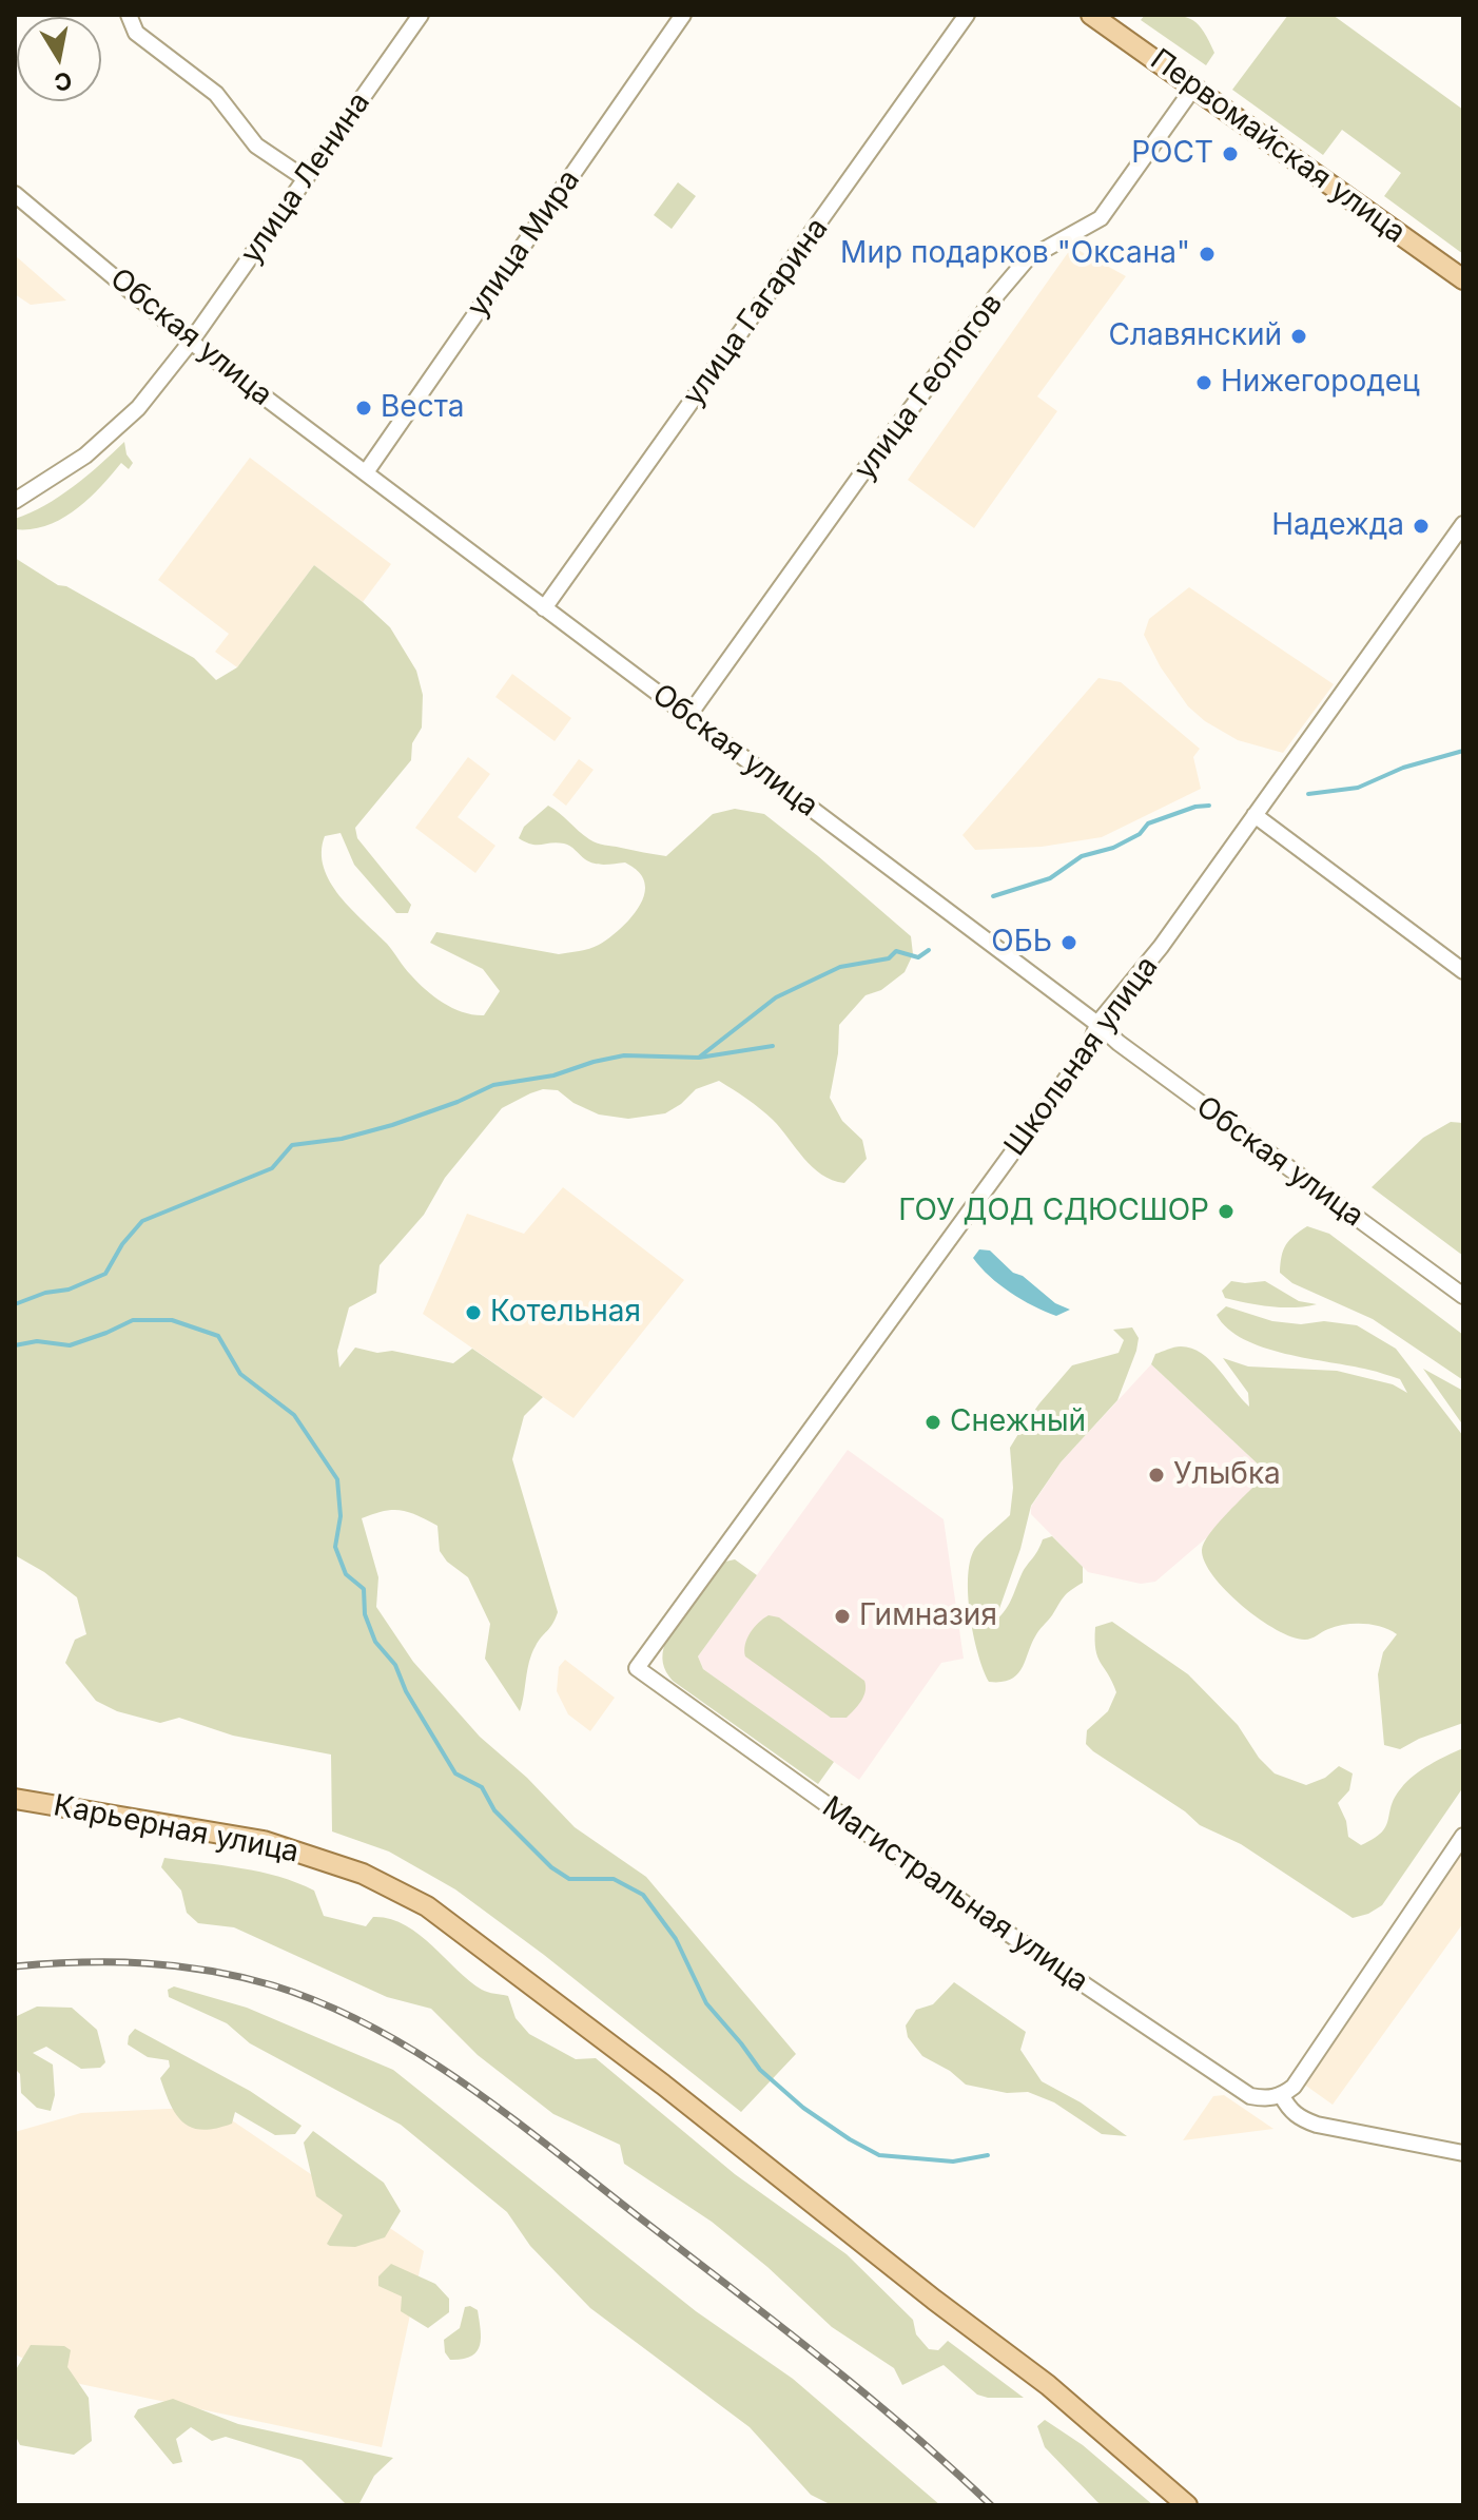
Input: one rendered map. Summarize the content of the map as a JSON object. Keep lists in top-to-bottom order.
{
  "streets": {
    "main road": ["Первомайская улица", "Карьерная улица"],
    "street": [
      "улица Ленина",
      "улица Мира",
      "улица Гагарина",
      "Обская улица",
      "улица Геологов",
      "Школьная улица",
      "Магистральная улица"
    ]
  },
  "crossings": [
    ["Первомайская улица", "улица Геологов"],
    ["улица Ленина", "Обская улица"],
    ["улица Мира", "Обская улица"],
    ["улица Гагарина", "Обская улица"],
    ["Обская улица", "улица Геологов"],
    ["Обская улица", "Школьная улица"],
    ["Школьная улица", "Магистральная улица"]
  ],
  "places": [
    "РОСТ",
    "Мир подарков \"Оксана\"",
    "Славянский",
    "Нижегородец",
    "Веста",
    "Надежда",
    "ОБЬ",
    "ГОУ ДОД СДЮСШОР",
    "Котельная",
    "Снежный",
    "Улыбка",
    "Гимназия"
  ],
  "north": "bottom"
}
